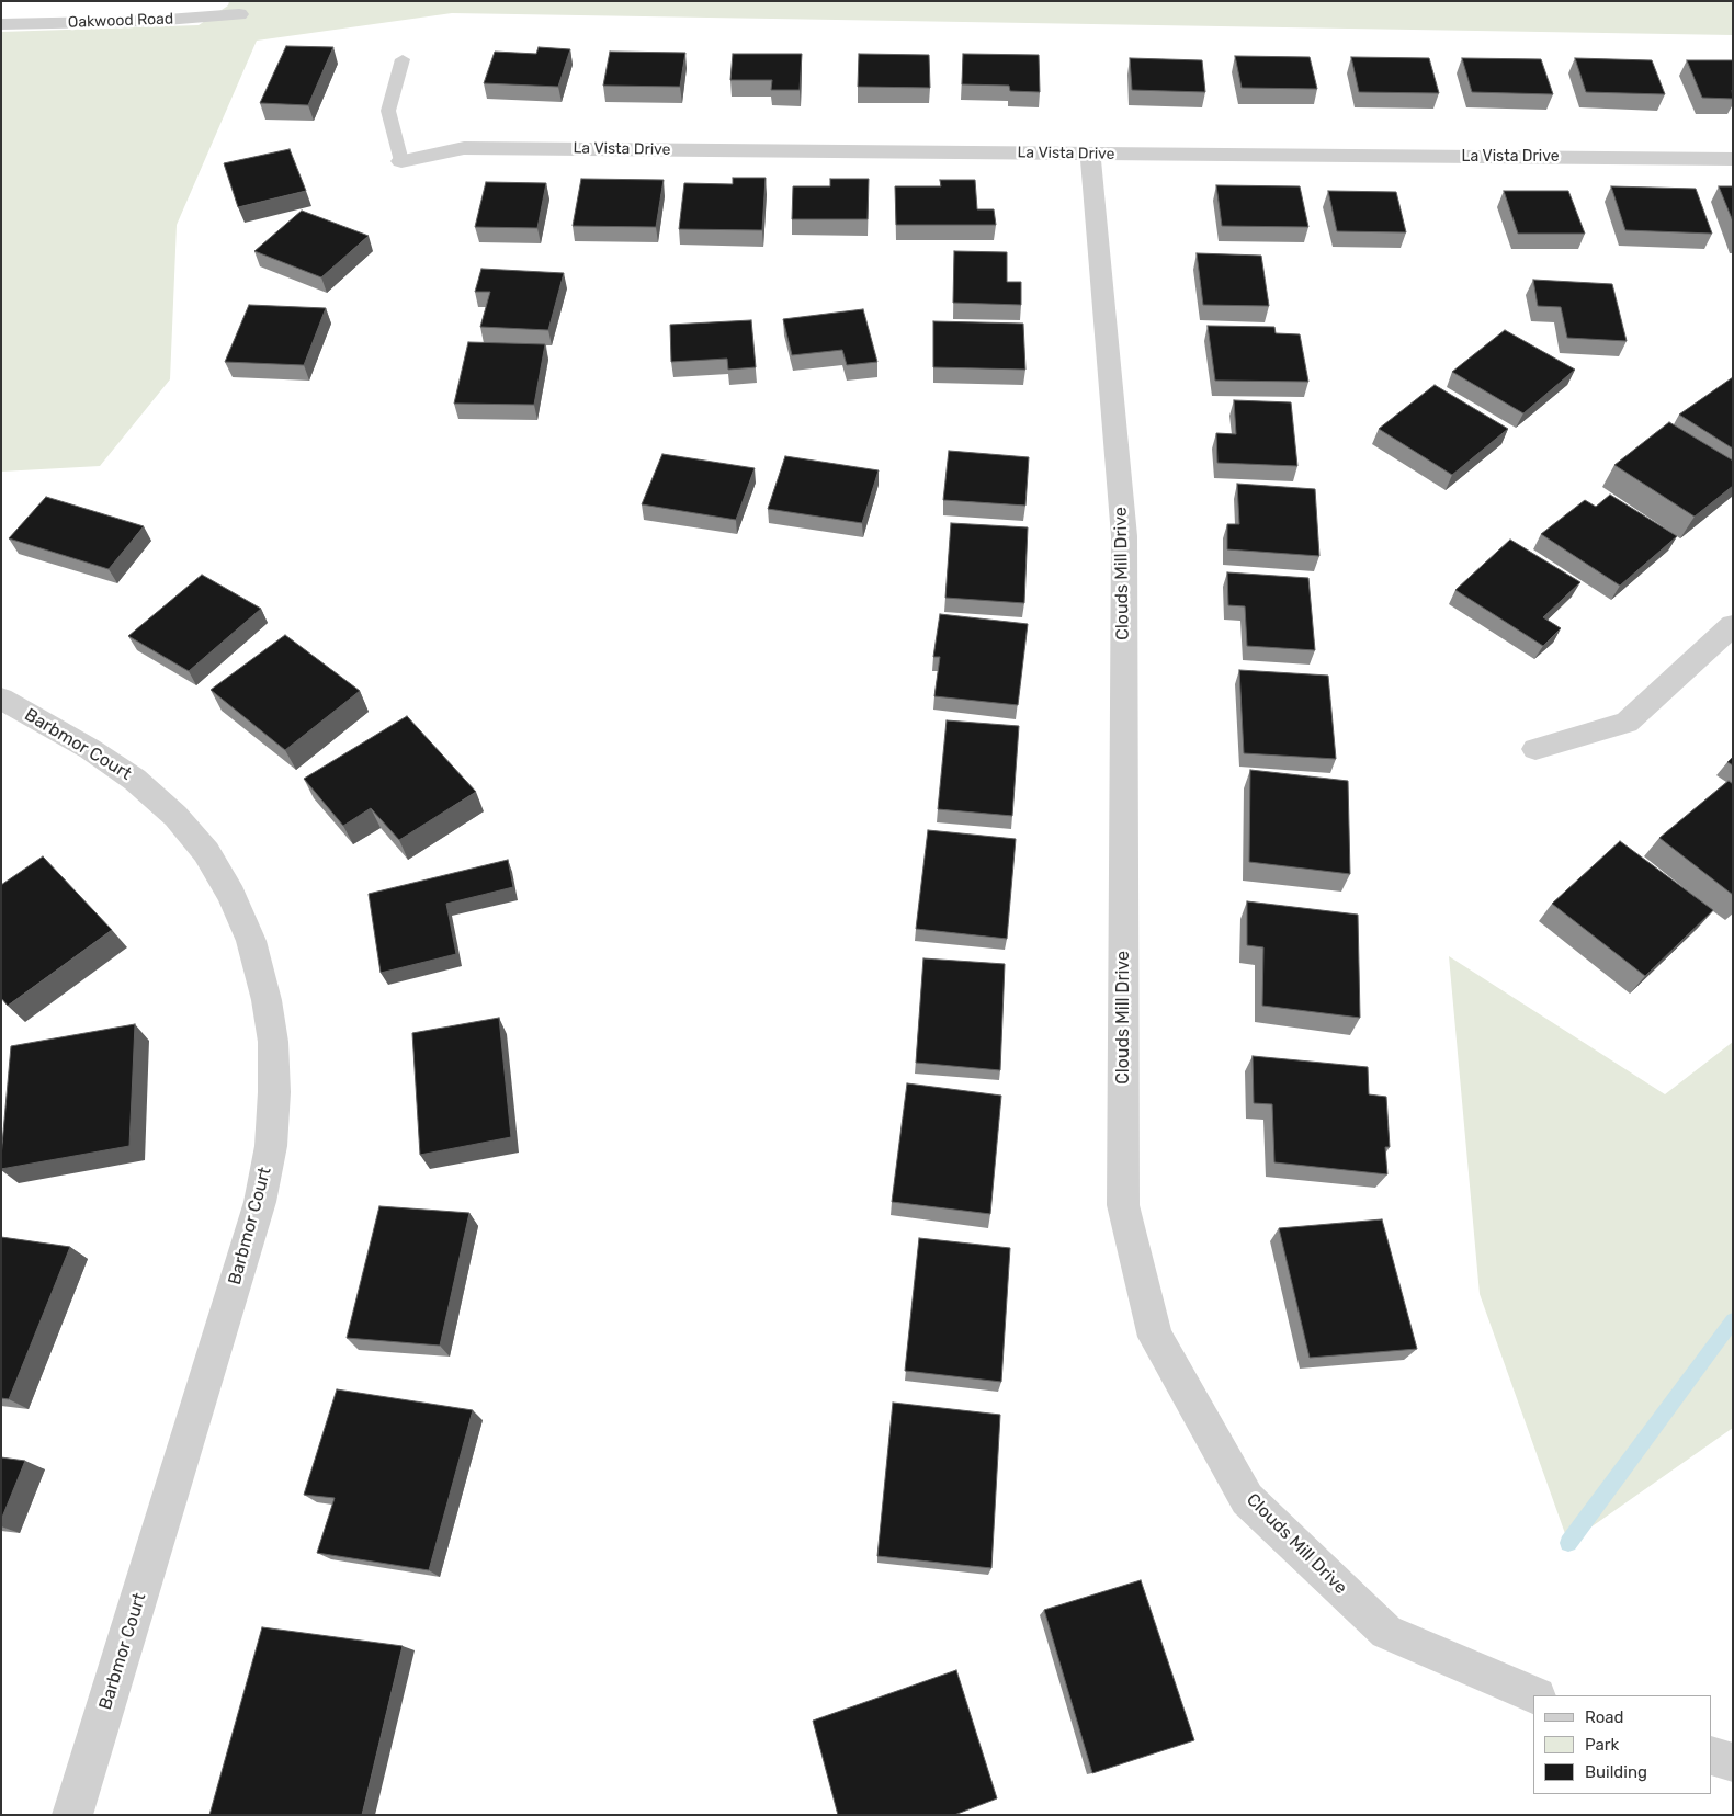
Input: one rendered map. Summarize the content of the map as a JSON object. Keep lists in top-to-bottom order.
{
  "streets": {
    "street": [
      "Oakwood Road",
      "La Vista Drive",
      "Clouds Mill Drive",
      "Barbmor Court"
    ]
  },
  "crossings": [
    ["La Vista Drive", "Clouds Mill Drive"]
  ],
  "legend": ["Road", "Park", "Building"]
}
